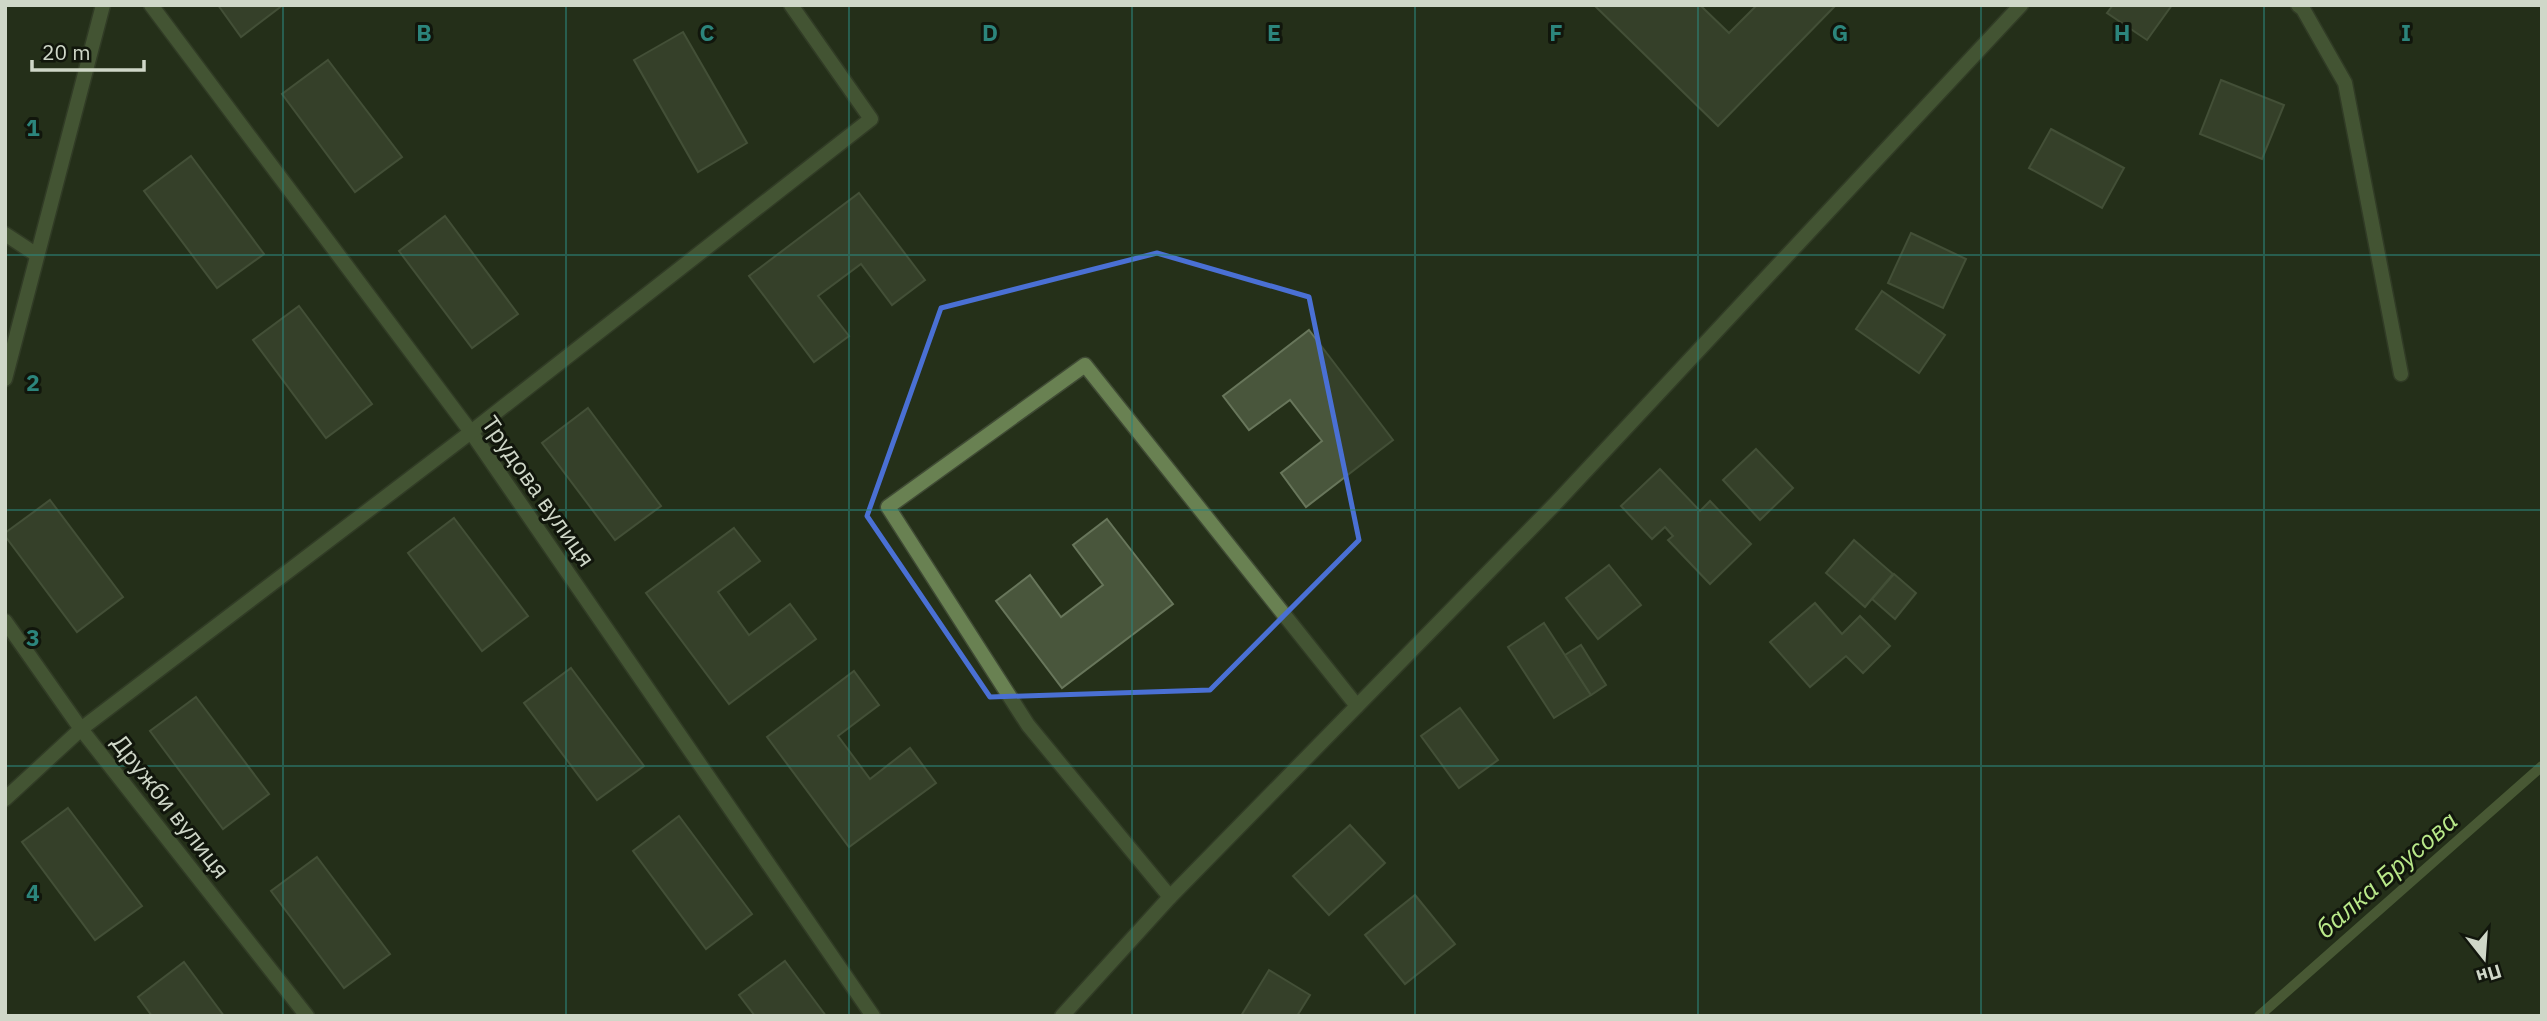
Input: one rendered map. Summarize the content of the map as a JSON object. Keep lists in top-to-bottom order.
{
  "streets": {
    "street": ["Трудова вулиця", "Дружби вулиця"]
  },
  "water": ["балка Брусова"],
  "scale_bar": "20 m",
  "north": "bottom",
  "grid": {
    "columns": [
      "B",
      "C",
      "D",
      "E",
      "F",
      "G",
      "H",
      "I"
    ],
    "rows": [
      "1",
      "2",
      "3",
      "4"
    ]
  }
}
